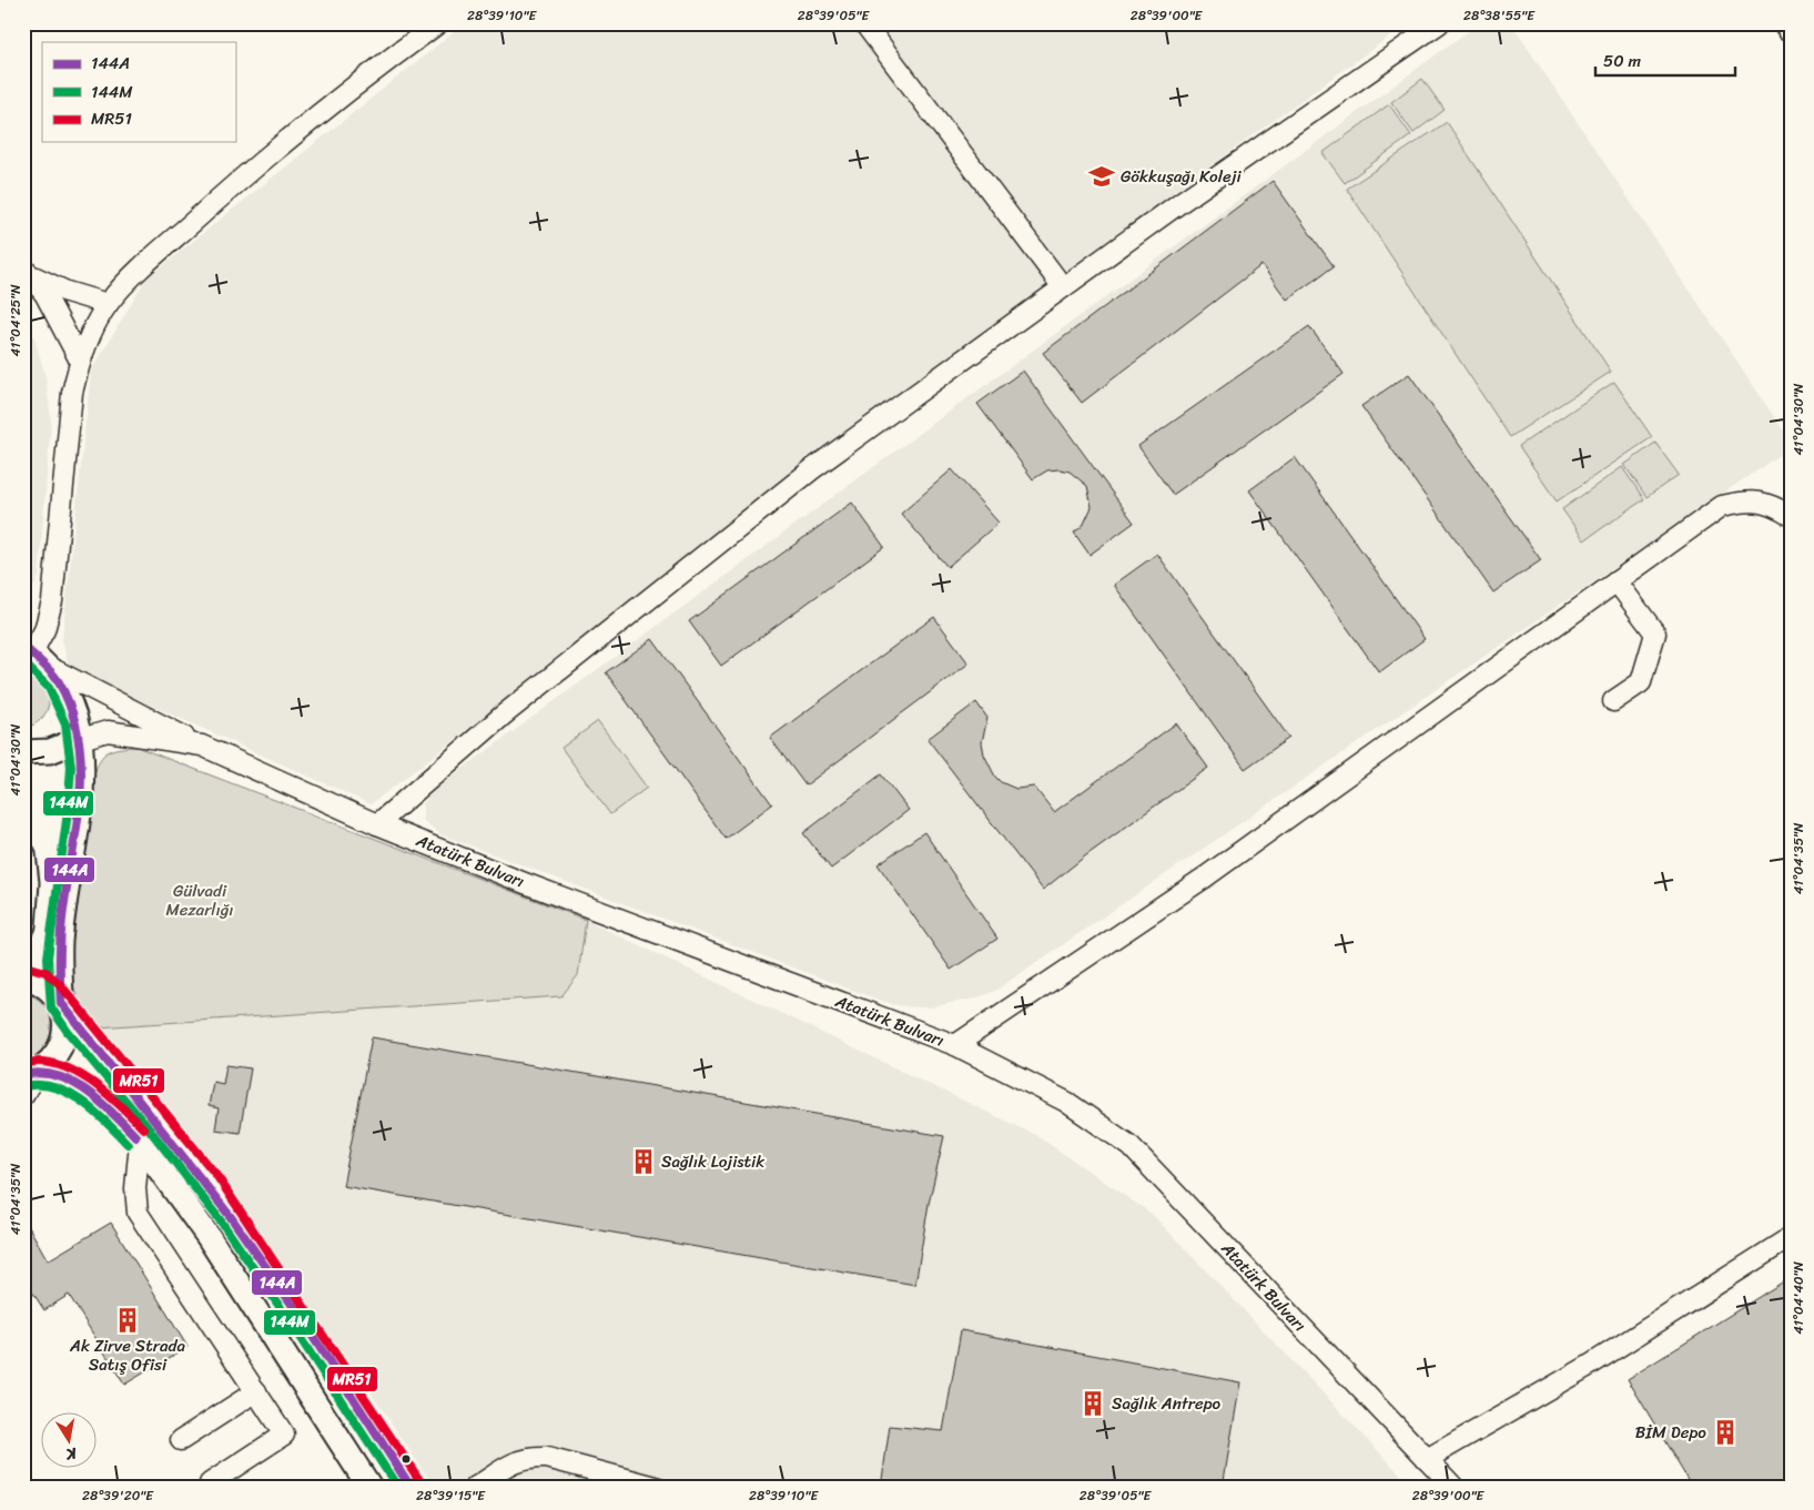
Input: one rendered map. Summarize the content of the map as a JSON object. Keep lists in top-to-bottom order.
{
  "streets": {
    "street": ["Atatürk Bulvarı"]
  },
  "parks": ["Gülvadi Mezarlığı"],
  "places": {
    "school or university": ["Gökkuşağı Koleji"],
    "building": [
      "Sağlık Lojistik",
      "Ak Zirve Strada Satış Ofisi",
      "Sağlık Antrepo",
      "BİM Depo"
    ]
  },
  "lines": ["transit line 144A", "transit line 144M", "transit line MR51"],
  "legend": ["144A", "144M", "MR51"],
  "scale_bar": "50 m",
  "north": "bottom",
  "coordinates": [
    "28°39'10\"E",
    "28°39'05\"E",
    "28°39'00\"E",
    "28°38'55\"E",
    "41°04'25\"N",
    "41°04'30\"N",
    "41°04'35\"N",
    "41°04'40\"N",
    "28°39'20\"E",
    "28°39'15\"E"
  ]
}
